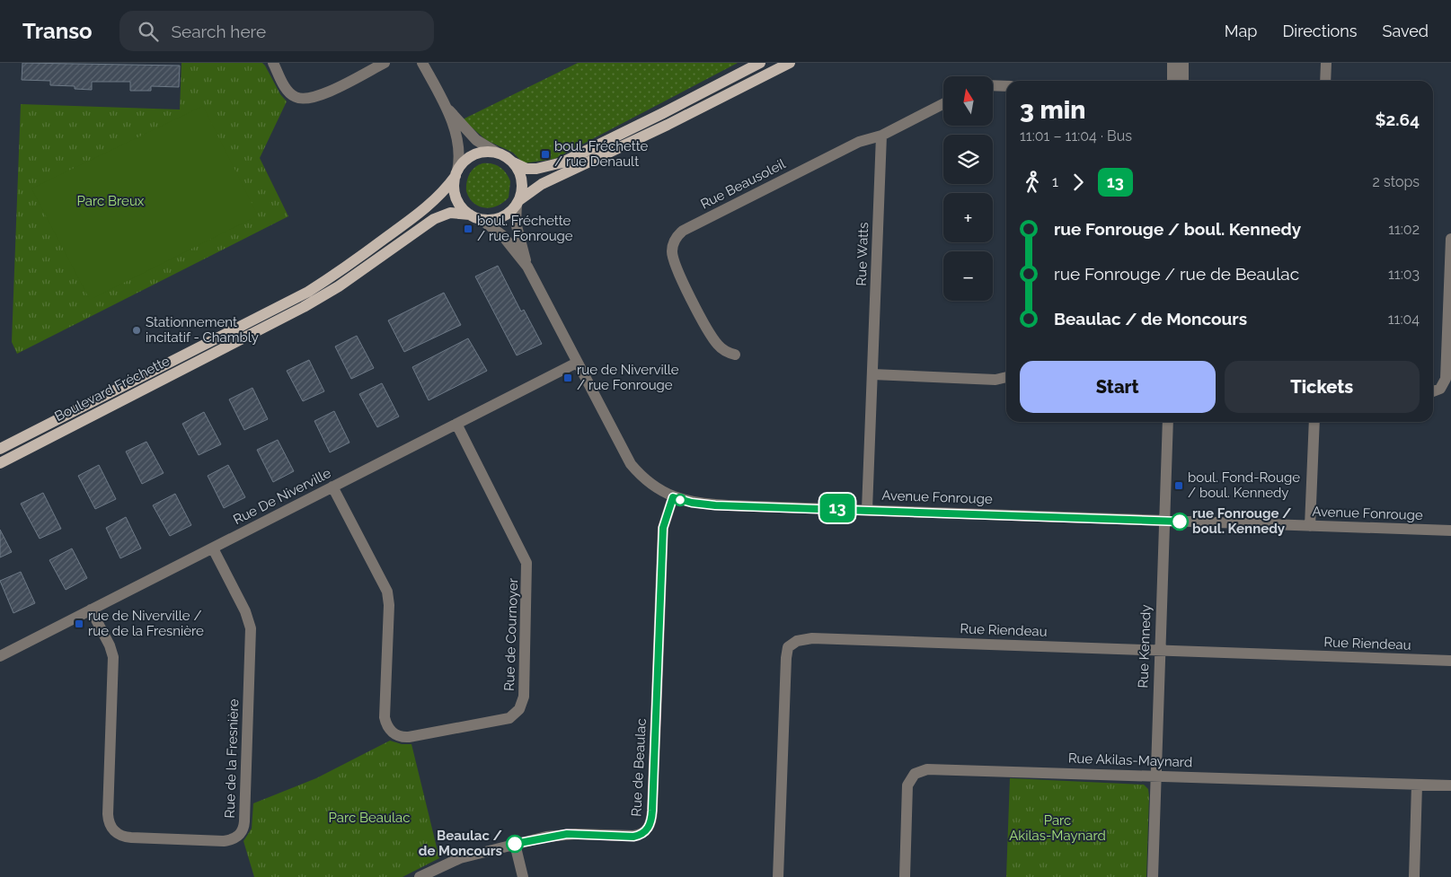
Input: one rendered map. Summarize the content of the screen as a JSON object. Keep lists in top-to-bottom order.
{
  "streets": {
    "main road": ["Boulevard Fréchette"],
    "street": [
      "Rue Beausoleil",
      "Rue Watts",
      "Rue De Niverville",
      "Avenue Fonrouge",
      "Rue Riendeau",
      "Rue de Cournoyer",
      "Rue Kennedy",
      "Rue de la Fresnière",
      "Rue Akilas-Maynard",
      "Rue de Beaulac"
    ]
  },
  "crossings": [
    ["Rue Beausoleil", "Rue Watts"],
    ["Rue Watts", "Avenue Fonrouge"],
    ["Rue De Niverville", "Avenue Fonrouge"],
    ["Rue De Niverville", "Rue de Cournoyer"],
    ["Rue De Niverville", "Rue de la Fresnière"],
    ["Avenue Fonrouge", "Rue Kennedy"],
    ["Avenue Fonrouge", "Rue de Beaulac"],
    ["Rue Riendeau", "Rue Kennedy"],
    ["Rue Kennedy", "Rue Akilas-Maynard"]
  ],
  "parks": ["Parc Breux", "Parc Beaulac", "Parc Akilas-Maynard"],
  "places": {
    "transit": [
      "boul. Fréchette / rue Denault",
      "boul. Fréchette / rue Fonrouge",
      "rue de Niverville / rue Fonrouge",
      "boul. Fond-Rouge / boul. Kennedy",
      "rue de Niverville / rue de la Fresnière"
    ],
    "other": ["Stationnement incitatif - Chambly", "rue Fonrouge / boul. Kennedy", "Beaulac / de Moncours"]
  },
  "lines": ["bus line 13"],
  "north": "top",
  "page": {
    "header": "Transo",
    "search": "Search here",
    "nav": ["Map", "Directions", "Saved"],
    "on_map": "13",
    "map_buttons": ["+", "−"],
    "heading": ["3 min", "11:01 – 11:04 · Bus", "$2.64"],
    "legs": ["1", "13", "2 stops"],
    "list": [
      {
        "name": "rue Fonrouge / boul. Kennedy",
        "value": "11:02"
      },
      {
        "name": "rue Fonrouge / rue de Beaulac",
        "value": "11:03"
      },
      {
        "name": "Beaulac / de Moncours",
        "value": "11:04"
      }
    ],
    "buttons": ["Start", "Tickets"]
  }
}
